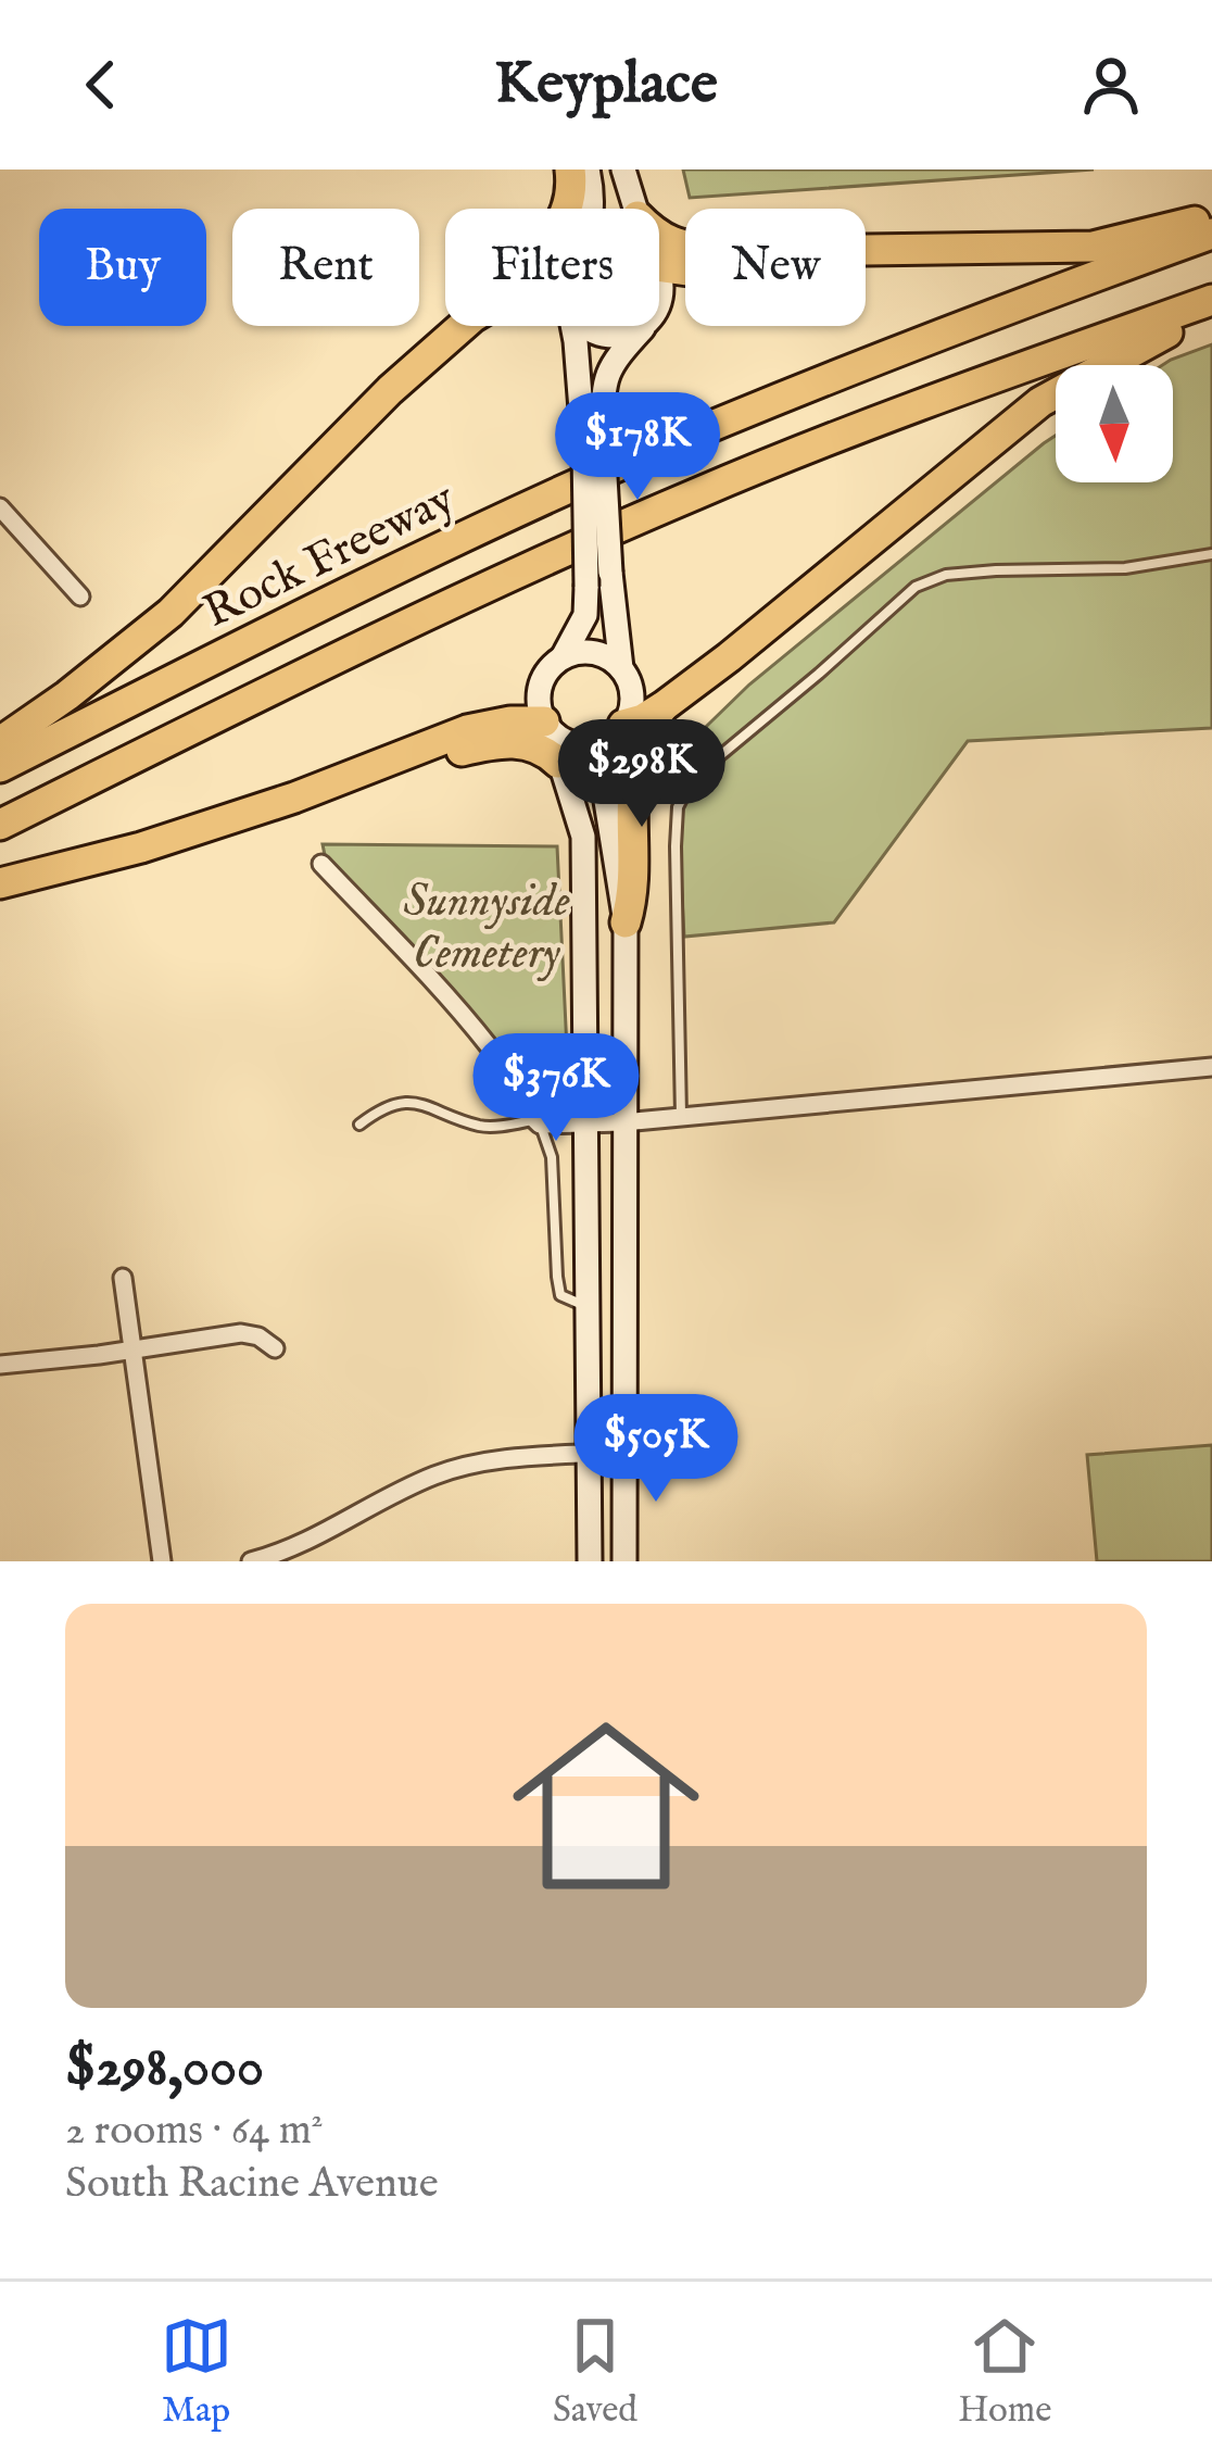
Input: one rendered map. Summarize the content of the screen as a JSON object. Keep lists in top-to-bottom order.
{
  "streets": {
    "highway": ["Rock Freeway"]
  },
  "parks": ["Sunnyside Cemetery"],
  "north": "bottom",
  "page": {
    "header": "Keyplace",
    "chip": [
      "Buy",
      "Rent",
      "Filters",
      "New"
    ],
    "price": [
      "$178K",
      "$298K",
      "$376K",
      "$505K"
    ],
    "list": [
      {
        "name": "$298,000",
        "note": "2 rooms · 64 m² · South Racine Avenue"
      }
    ],
    "tabs": ["Map", "Saved", "Home"]
  }
}
